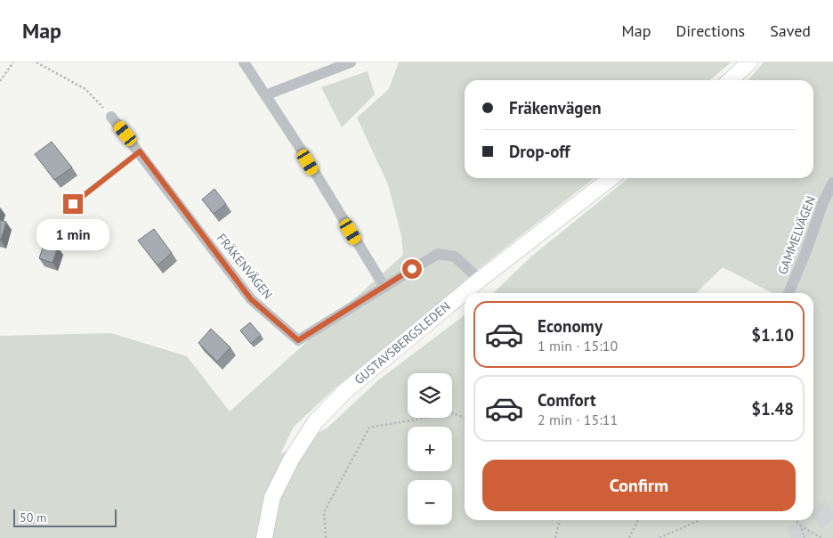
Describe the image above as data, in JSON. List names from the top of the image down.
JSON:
{
  "streets": {
    "street": ["GAMMELVÄGEN", "FRÄKENVÄGEN", "GUSTAVSBERGSLEDEN"]
  },
  "crossings": [
    ["FRÄKENVÄGEN", "GUSTAVSBERGSLEDEN"]
  ],
  "scale_bar": "50 m",
  "page": {
    "header": "Map",
    "nav": ["Map", "Directions", "Saved"],
    "banner": ["Fräkenvägen", "Drop-off"],
    "bubble": "1 min",
    "list": [
      {
        "name": "Economy",
        "note": "1 min · 15:10",
        "value": "$1.10"
      },
      {
        "name": "Comfort",
        "note": "2 min · 15:11",
        "value": "$1.48"
      }
    ],
    "map_buttons": ["+", "−"],
    "buttons": "Confirm",
    "scale": "50 m"
  }
}
